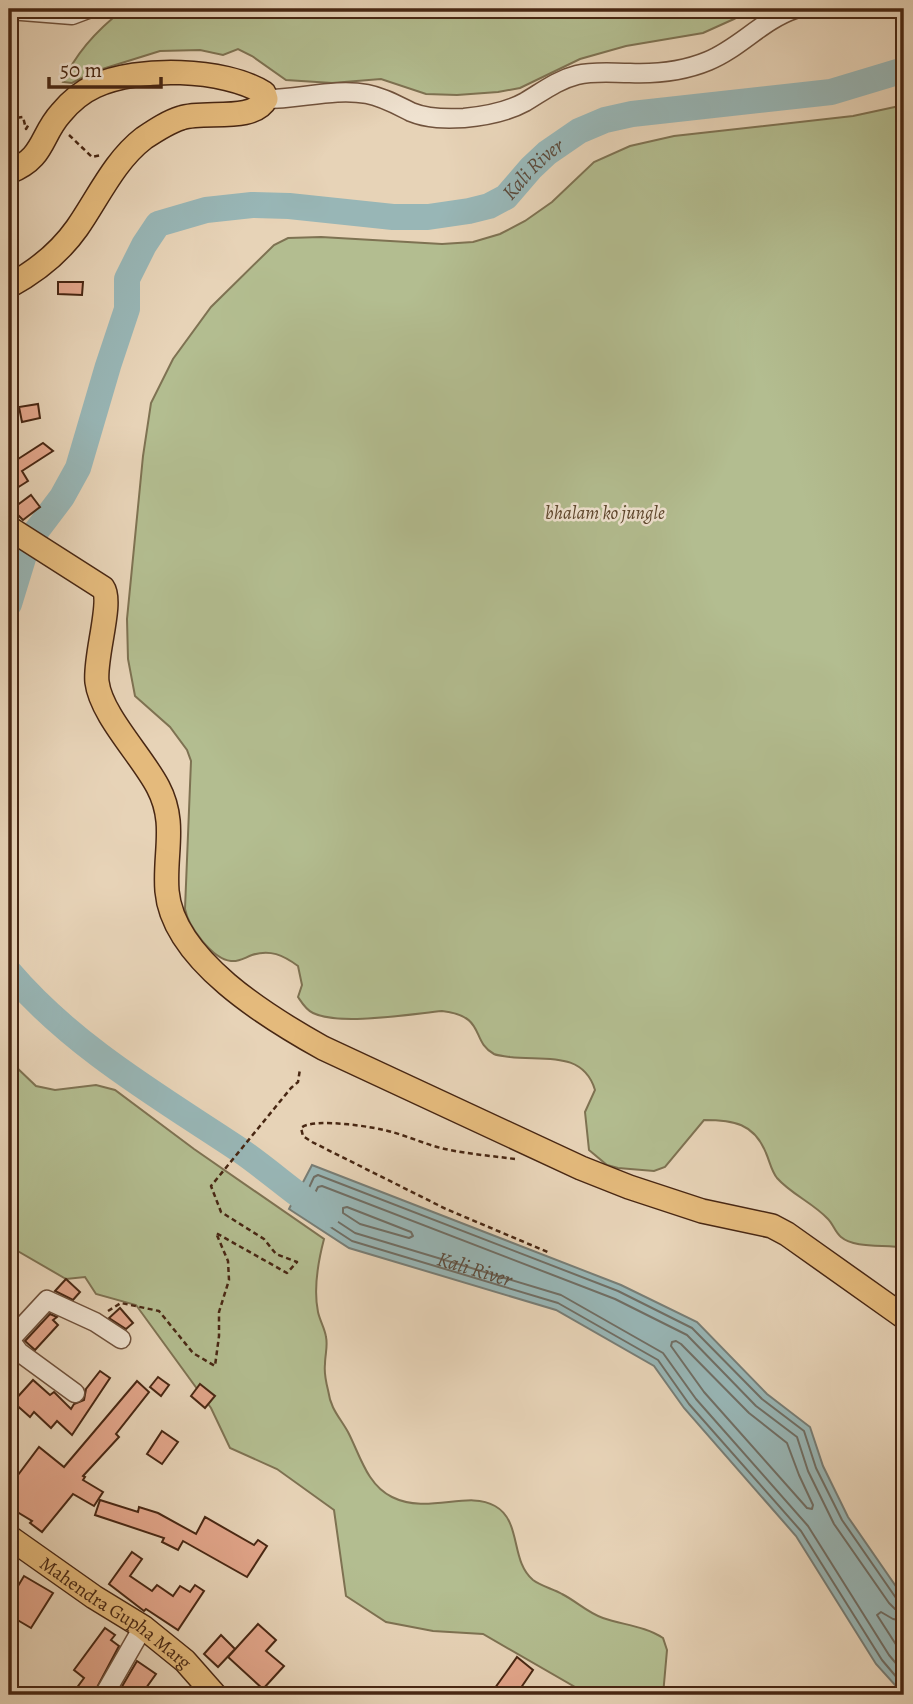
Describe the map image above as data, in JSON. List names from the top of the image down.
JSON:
{
  "streets": {
    "main road": ["Mahendra Gupha Marg"]
  },
  "water": ["Kali River"],
  "parks": ["bhalam ko jungle"],
  "scale_bar": "50 m"
}
